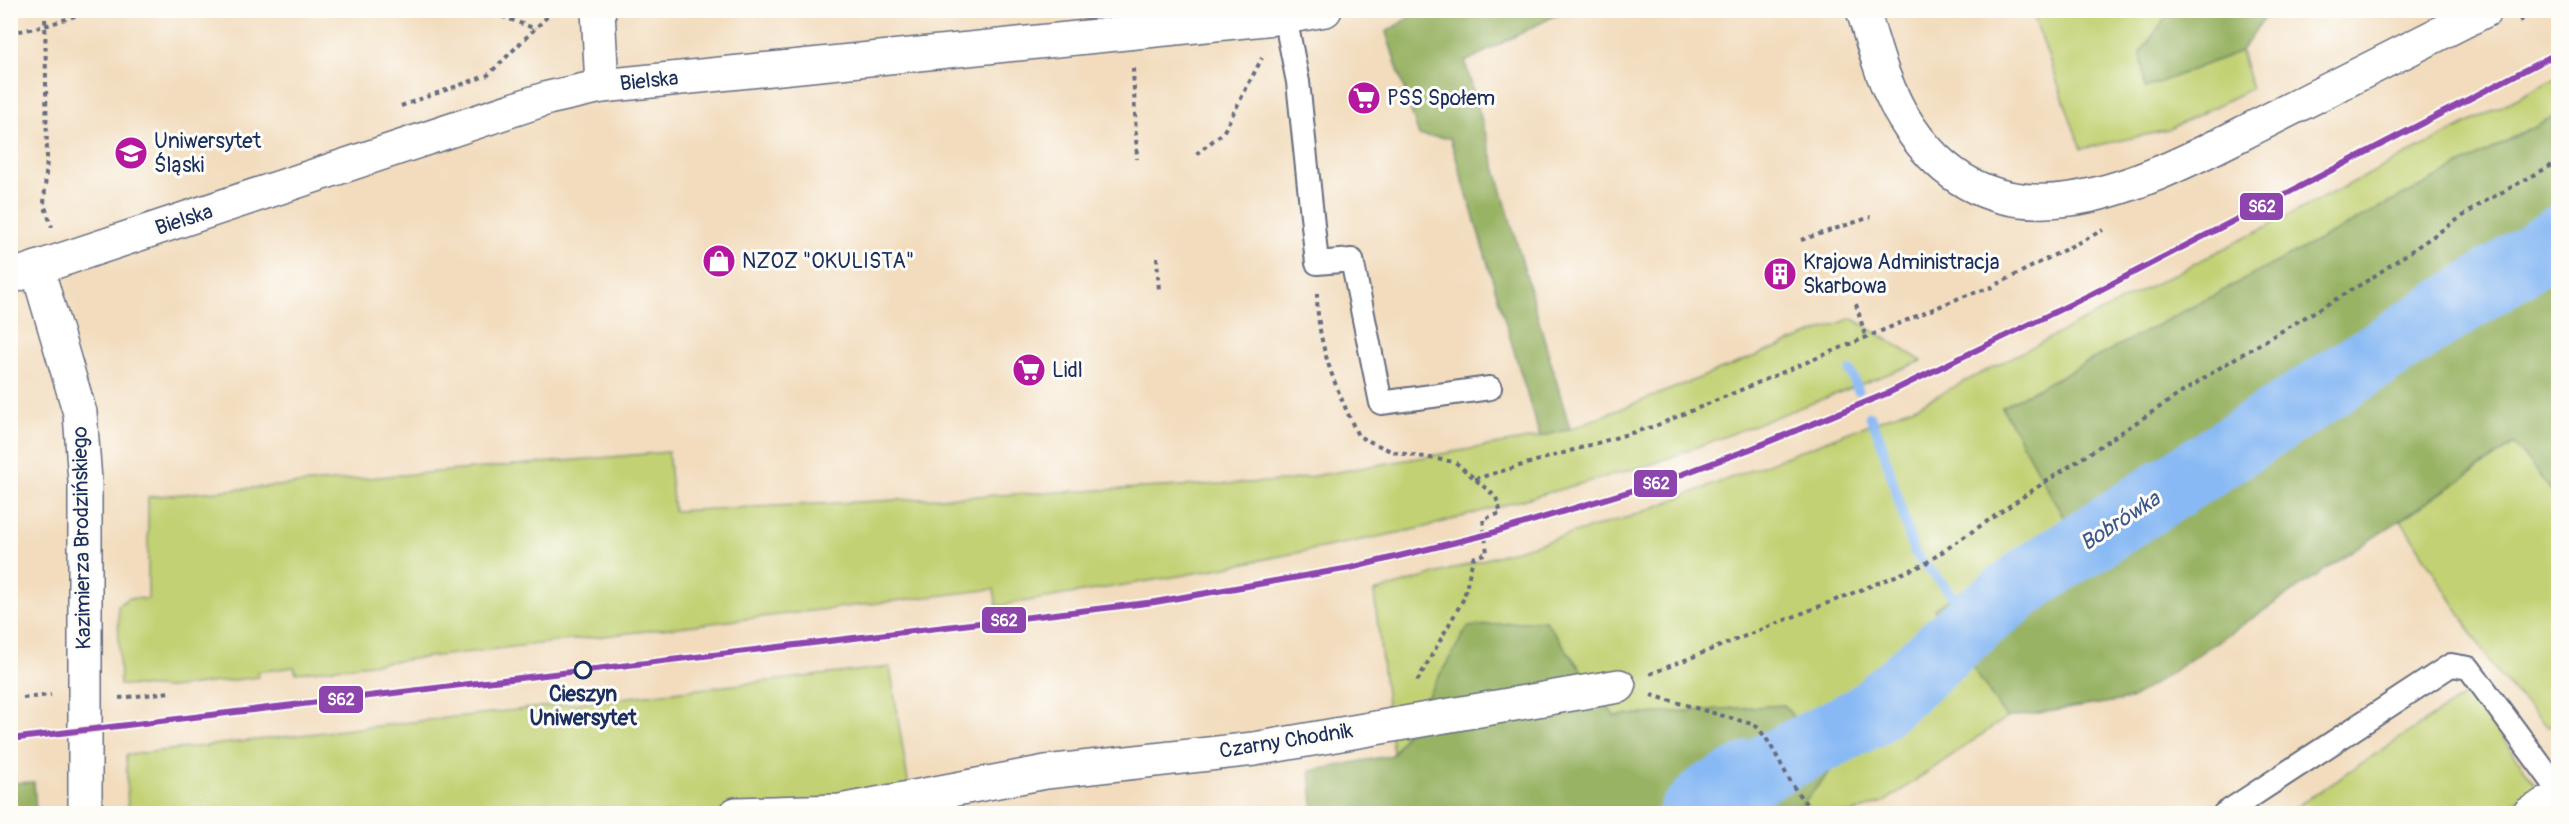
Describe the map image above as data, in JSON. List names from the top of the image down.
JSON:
{
  "streets": {
    "street": ["Bielska", "Kazimierza Brodzińskiego", "Czarny Chodnik"]
  },
  "crossings": [
    ["Bielska", "Kazimierza Brodzińskiego"]
  ],
  "water": ["Bobrówka"],
  "places": {
    "supermarket": ["PSS Społem", "Lidl"],
    "school or university": ["Uniwersytet Śląski"],
    "shop": ["NZOZ \"OKULISTA\""],
    "building": ["Krajowa Administracja Skarbowa"],
    "other": ["Cieszyn Uniwersytet"]
  },
  "lines": ["transit line S62"]
}
